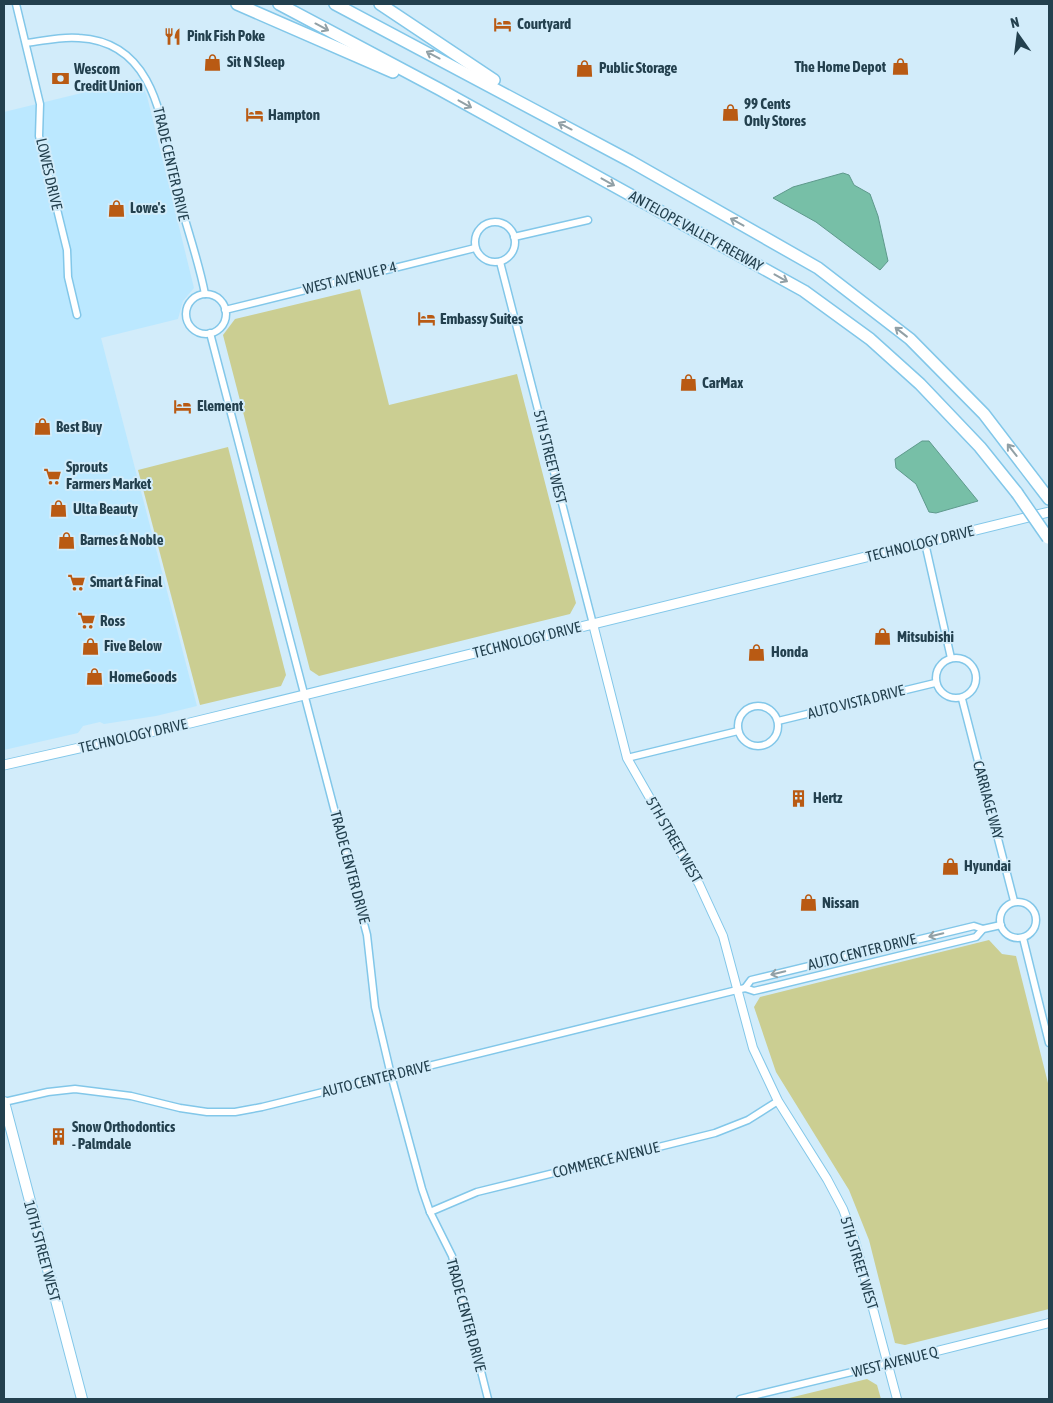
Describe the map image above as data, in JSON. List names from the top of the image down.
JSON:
{
  "streets": {
    "highway": ["ANTELOPE VALLEY FREEWAY"],
    "main road": ["TECHNOLOGY DRIVE", "10TH STREET WEST"],
    "street": [
      "TRADE CENTER DRIVE",
      "LOWES DRIVE",
      "WEST AVENUE P 4",
      "5TH STREET WEST",
      "AUTO VISTA DRIVE",
      "CARRIAGE WAY",
      "AUTO CENTER DRIVE",
      "COMMERCE AVENUE",
      "WEST AVENUE Q"
    ]
  },
  "crossings": [
    ["TRADE CENTER DRIVE", "LOWES DRIVE"],
    ["TRADE CENTER DRIVE", "WEST AVENUE P 4"],
    ["TRADE CENTER DRIVE", "TECHNOLOGY DRIVE"],
    ["TRADE CENTER DRIVE", "AUTO CENTER DRIVE"],
    ["TRADE CENTER DRIVE", "COMMERCE AVENUE"],
    ["WEST AVENUE P 4", "5TH STREET WEST"],
    ["5TH STREET WEST", "TECHNOLOGY DRIVE"],
    ["5TH STREET WEST", "AUTO CENTER DRIVE"],
    ["5TH STREET WEST", "COMMERCE AVENUE"],
    ["5TH STREET WEST", "WEST AVENUE Q"],
    ["AUTO VISTA DRIVE", "CARRIAGE WAY"],
    ["CARRIAGE WAY", "AUTO CENTER DRIVE"],
    ["AUTO CENTER DRIVE", "10TH STREET WEST"]
  ],
  "places": {
    "hotel": [
      "Courtyard",
      "Hampton",
      "Embassy Suites",
      "Element"
    ],
    "restaurant": ["Pink Fish Poke"],
    "shop": [
      "Sit N Sleep",
      "The Home Depot",
      "Public Storage",
      "99 Cents Only Stores",
      "Lowe's",
      "CarMax",
      "Best Buy",
      "Ulta Beauty",
      "Barnes & Noble",
      "Mitsubishi",
      "Five Below",
      "Honda",
      "HomeGoods",
      "Hyundai",
      "Nissan"
    ],
    "bank": ["Wescom Credit Union"],
    "supermarket": ["Sprouts Farmers Market", "Smart & Final", "Ross"],
    "building": ["Hertz", "Snow Orthodontics - Palmdale"]
  },
  "north": "top"
}
